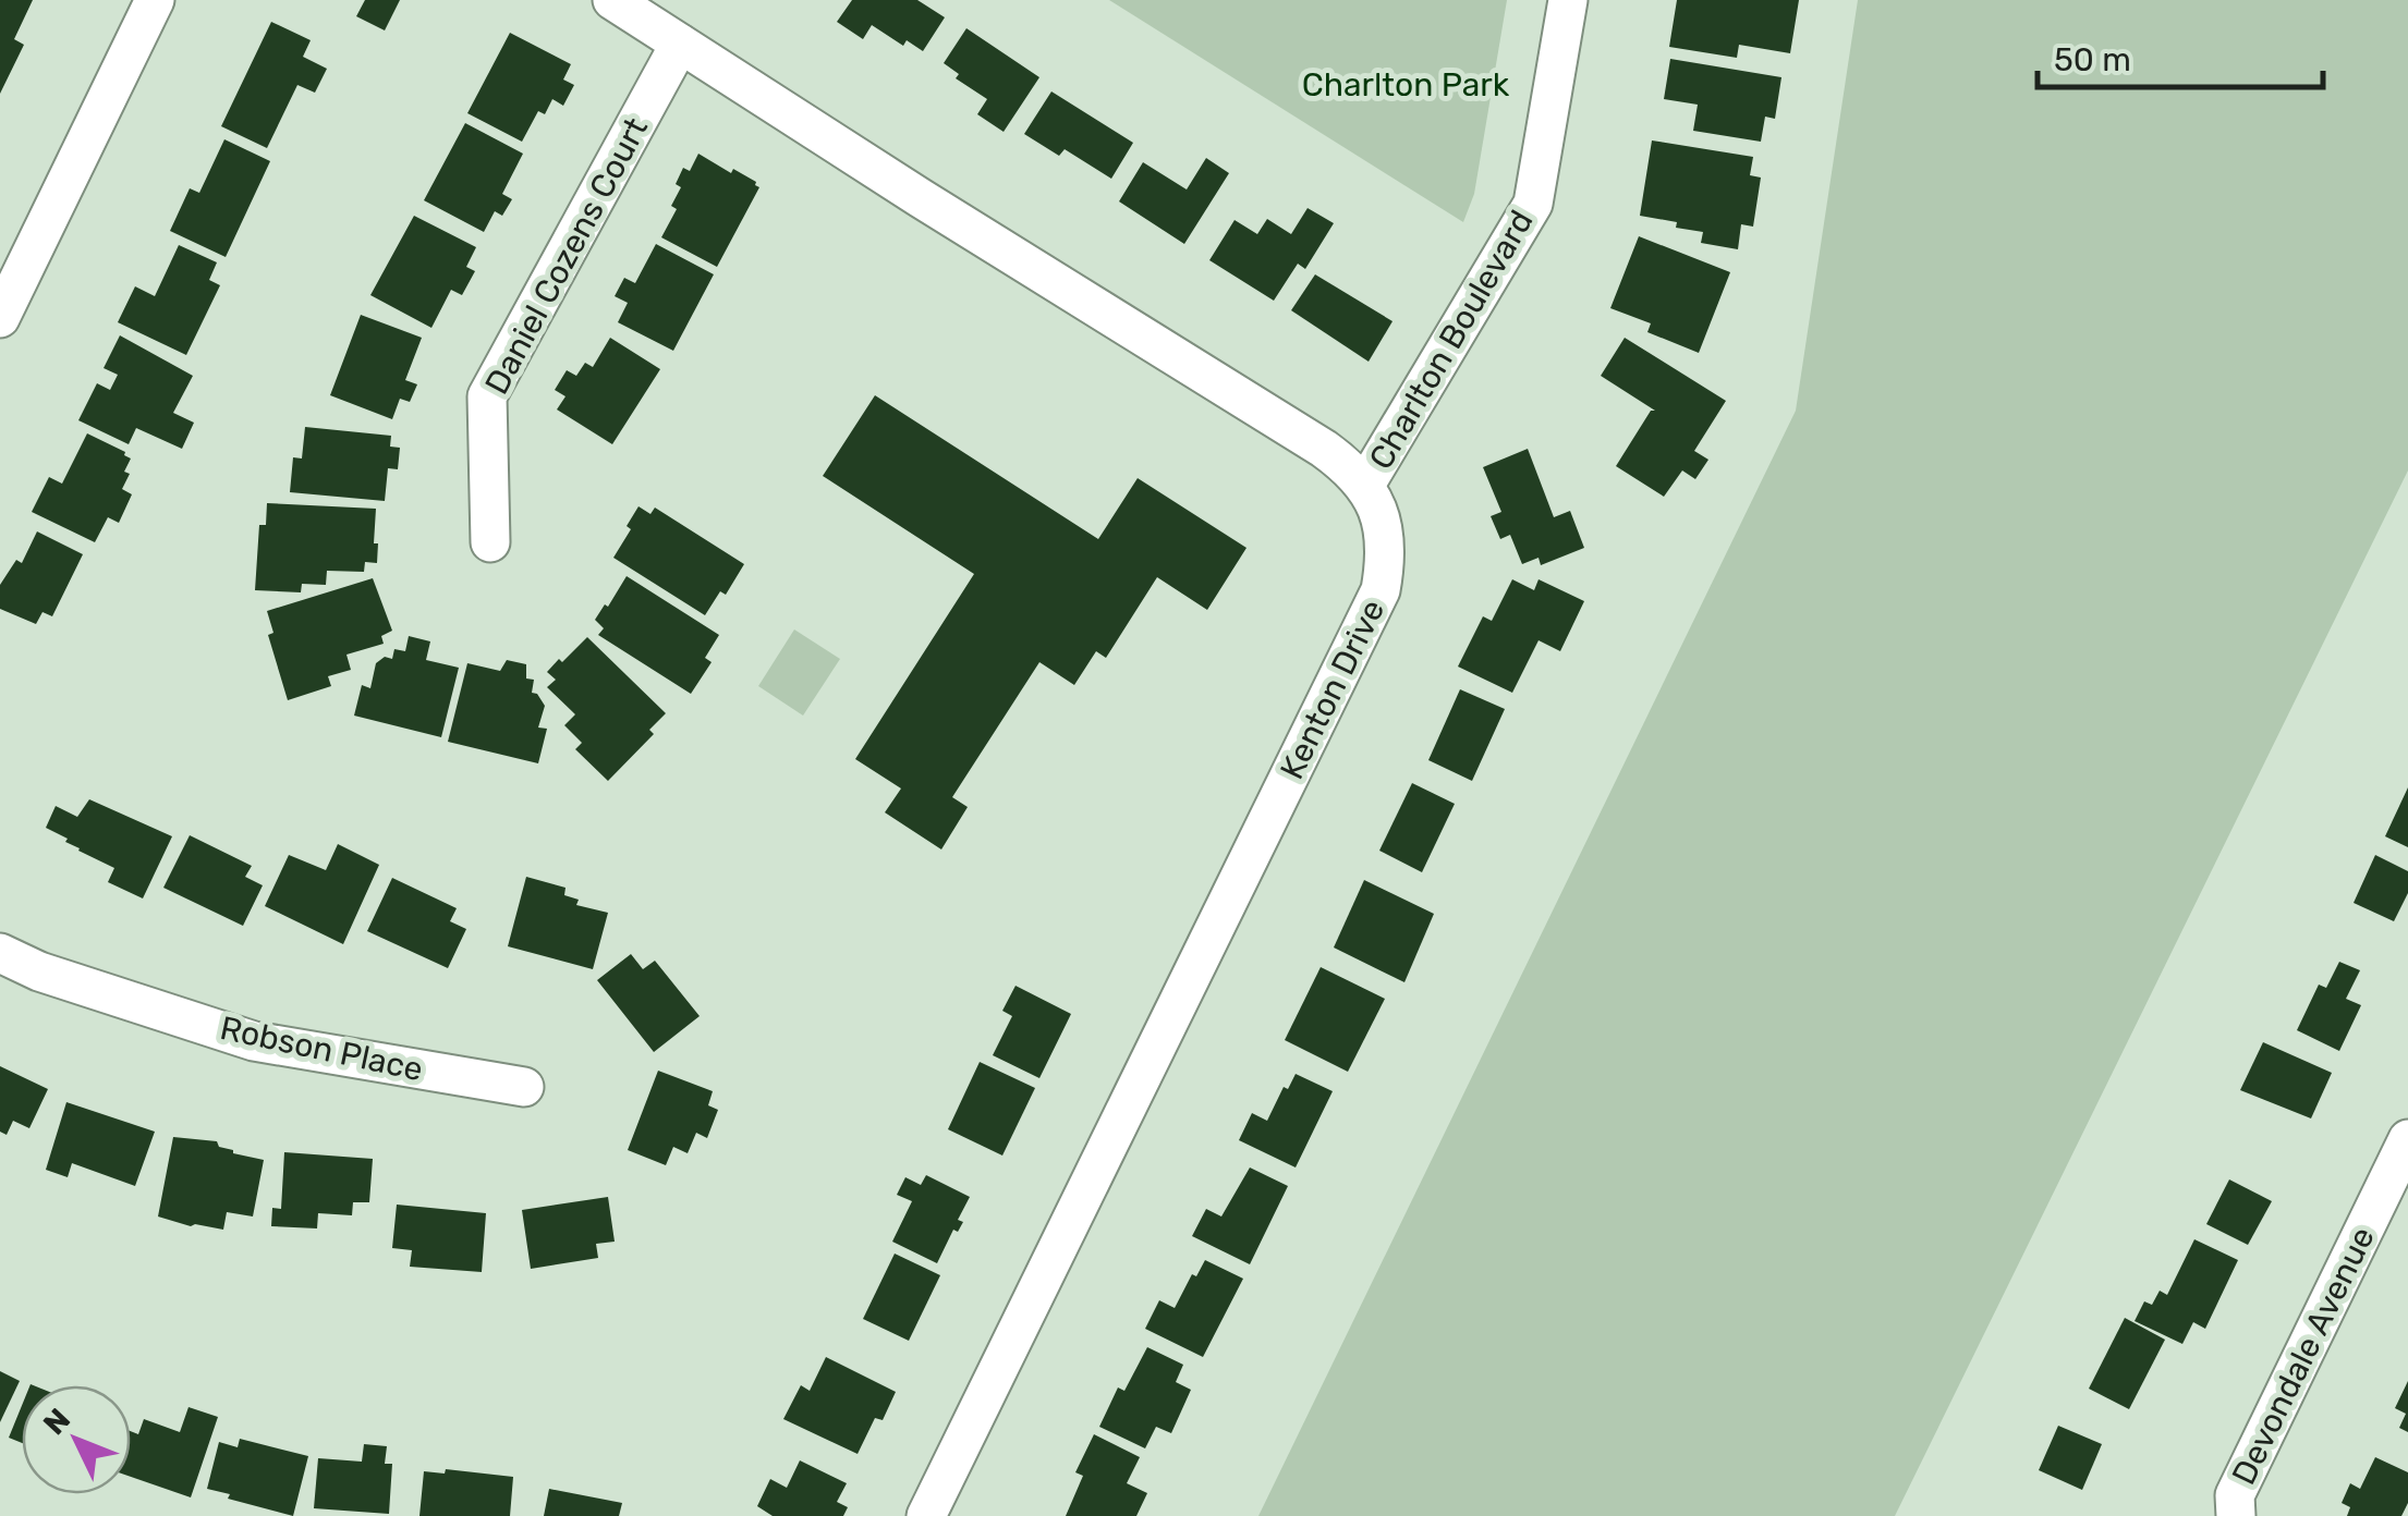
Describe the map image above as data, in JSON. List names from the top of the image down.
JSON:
{
  "streets": {
    "street": [
      "Daniel Cozens Court",
      "Charlton Boulevard",
      "Kenton Drive",
      "Robson Place",
      "Devondale Avenue"
    ]
  },
  "crossings": [
    ["Daniel Cozens Court", "Kenton Drive"],
    ["Charlton Boulevard", "Kenton Drive"]
  ],
  "parks": ["Charlton Park"],
  "scale_bar": "50 m",
  "north": "top left"
}
